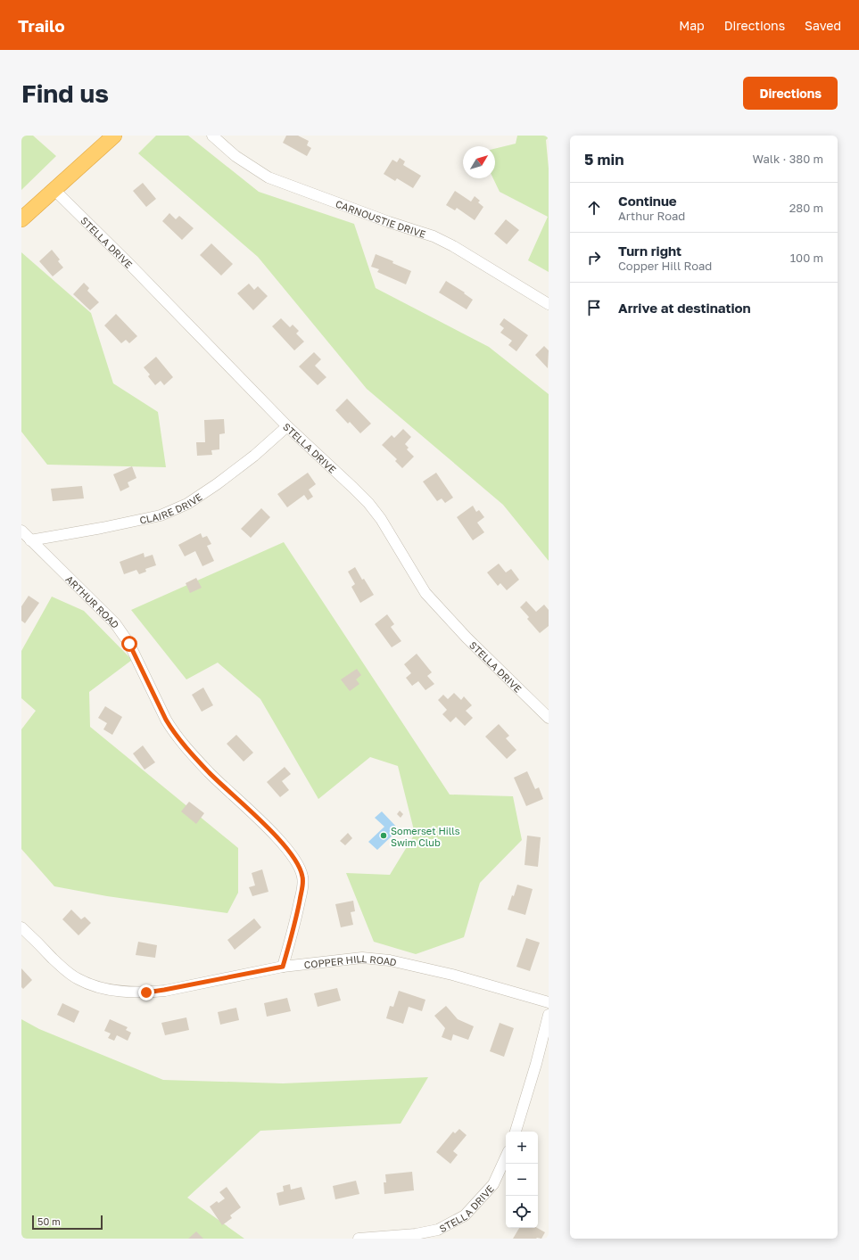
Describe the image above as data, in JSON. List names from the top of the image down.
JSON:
{
  "streets": {
    "street": [
      "CARNOUSTIE DRIVE",
      "STELLA DRIVE",
      "CLAIRE DRIVE",
      "ARTHUR ROAD",
      "COPPER HILL ROAD"
    ]
  },
  "crossings": [
    ["STELLA DRIVE", "CLAIRE DRIVE"],
    ["CLAIRE DRIVE", "ARTHUR ROAD"],
    ["ARTHUR ROAD", "COPPER HILL ROAD"]
  ],
  "places": ["Somerset Hills Swim Club"],
  "scale_bar": "50 m",
  "north": "top right",
  "page": {
    "header": "Trailo",
    "nav": ["Map", "Directions", "Saved"],
    "buttons": "Directions",
    "title": "Find us",
    "heading": ["5 min", "Walk · 380 m"],
    "list": [
      ["Continue", "Arthur Road", "280 m"],
      ["Turn right", "Copper Hill Road", "100 m"],
      "Arrive at destination"
    ],
    "map_buttons": ["+", "−"],
    "scale": "50 m"
  }
}
